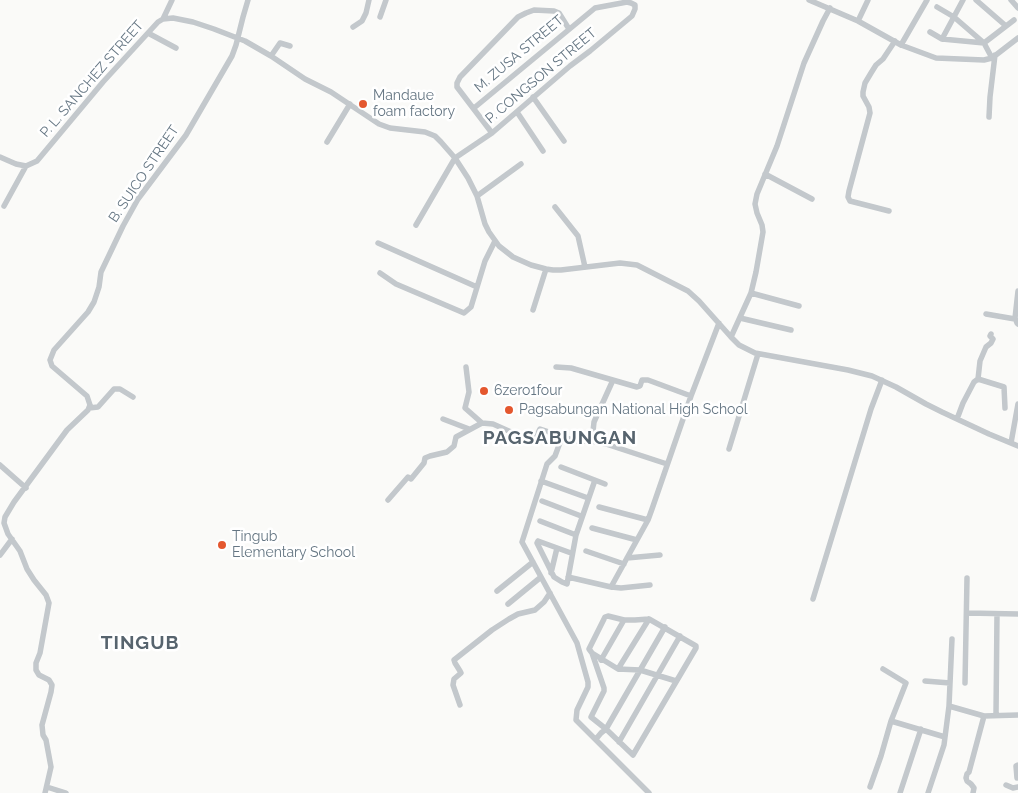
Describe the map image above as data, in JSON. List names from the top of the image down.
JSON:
{
  "streets": {
    "street": [
      "M. ZUSA STREET",
      "P. CONGSON STREET",
      "P. L. SANCHEZ STREET",
      "B. SUICO STREET"
    ]
  },
  "crossings": [
    ["M. ZUSA STREET", "P. CONGSON STREET"],
    ["P. CONGSON STREET", "P. L. SANCHEZ STREET"],
    ["P. L. SANCHEZ STREET", "B. SUICO STREET"]
  ],
  "districts": ["PAGSABUNGAN", "TINGUB"],
  "places": [
    "Mandaue foam factory",
    "6zero1four",
    "Pagsabungan National High School",
    "Tingub Elementary School"
  ]
}
